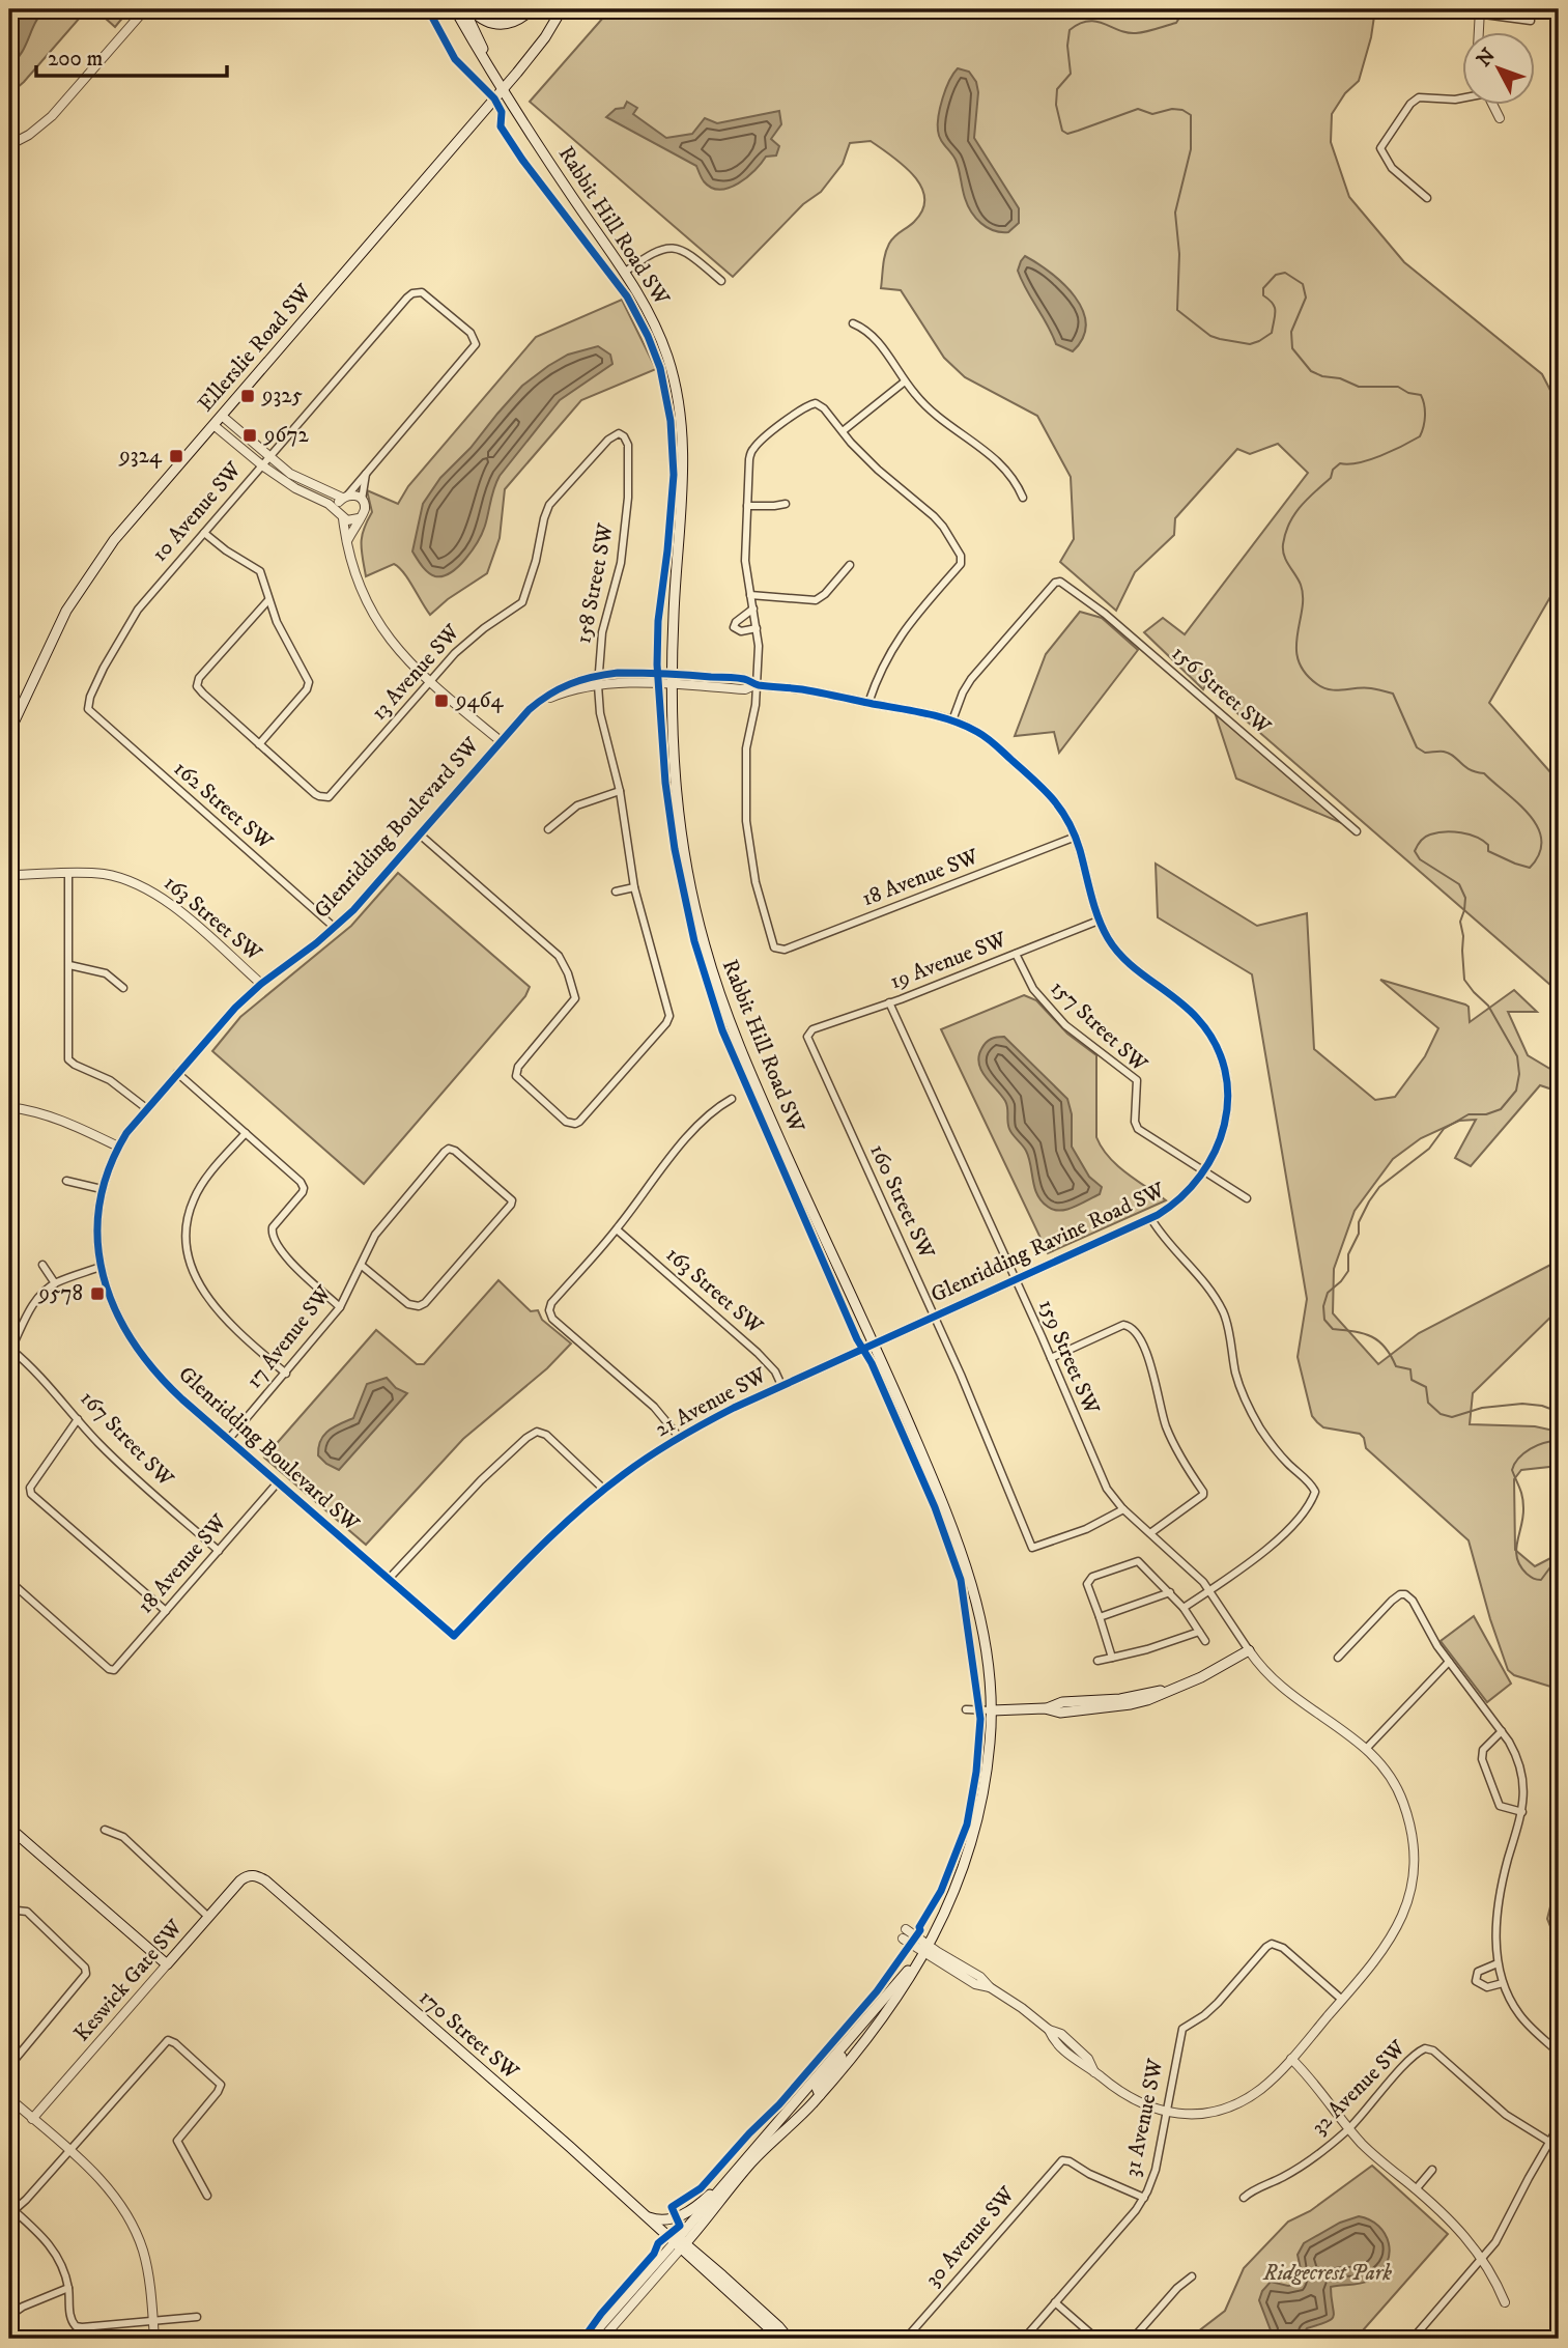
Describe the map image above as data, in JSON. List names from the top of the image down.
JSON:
{
  "streets": {
    "main road": [
      "Rabbit Hill Road SW",
      "Ellerslie Road SW",
      "Keswick Gate SW",
      "170 Street SW"
    ],
    "street": [
      "10 Avenue SW",
      "158 Street SW",
      "13 Avenue SW",
      "156 Street SW",
      "162 Street SW",
      "Glenridding Boulevard SW",
      "18 Avenue SW",
      "163 Street SW",
      "19 Avenue SW",
      "157 Street SW",
      "160 Street SW",
      "Glenridding Ravine Road SW",
      "17 Avenue SW",
      "159 Street SW",
      "21 Avenue SW",
      "167 Street SW",
      "32 Avenue SW",
      "31 Avenue SW",
      "30 Avenue SW"
    ]
  },
  "crossings": [
    ["Rabbit Hill Road SW", "Ellerslie Road SW"],
    ["Rabbit Hill Road SW", "Glenridding Boulevard SW"],
    ["Rabbit Hill Road SW", "Glenridding Ravine Road SW"],
    ["Rabbit Hill Road SW", "21 Avenue SW"],
    ["Rabbit Hill Road SW", "170 Street SW"],
    ["10 Avenue SW", "162 Street SW"],
    ["158 Street SW", "13 Avenue SW"],
    ["158 Street SW", "Glenridding Boulevard SW"],
    ["156 Street SW", "Glenridding Ravine Road SW"],
    ["162 Street SW", "Glenridding Boulevard SW"],
    ["Glenridding Boulevard SW", "18 Avenue SW"],
    ["Glenridding Boulevard SW", "163 Street SW"],
    ["Glenridding Boulevard SW", "Glenridding Ravine Road SW"],
    ["Glenridding Boulevard SW", "17 Avenue SW"],
    ["Glenridding Boulevard SW", "21 Avenue SW"],
    ["18 Avenue SW", "Glenridding Ravine Road SW"],
    ["18 Avenue SW", "167 Street SW"],
    ["163 Street SW", "21 Avenue SW"],
    ["19 Avenue SW", "157 Street SW"],
    ["19 Avenue SW", "160 Street SW"],
    ["19 Avenue SW", "Glenridding Ravine Road SW"],
    ["19 Avenue SW", "159 Street SW"],
    ["157 Street SW", "Glenridding Ravine Road SW"],
    ["160 Street SW", "Glenridding Ravine Road SW"],
    ["160 Street SW", "159 Street SW"],
    ["Glenridding Ravine Road SW", "159 Street SW"],
    ["Glenridding Ravine Road SW", "21 Avenue SW"],
    ["Keswick Gate SW", "170 Street SW"],
    ["31 Avenue SW", "30 Avenue SW"]
  ],
  "parks": ["Ridgecrest Park"],
  "places": {
    "transit": [
      "9325",
      "9672",
      "9324",
      "9464",
      "9578"
    ]
  },
  "scale_bar": "200 m",
  "north": "top left"
}
